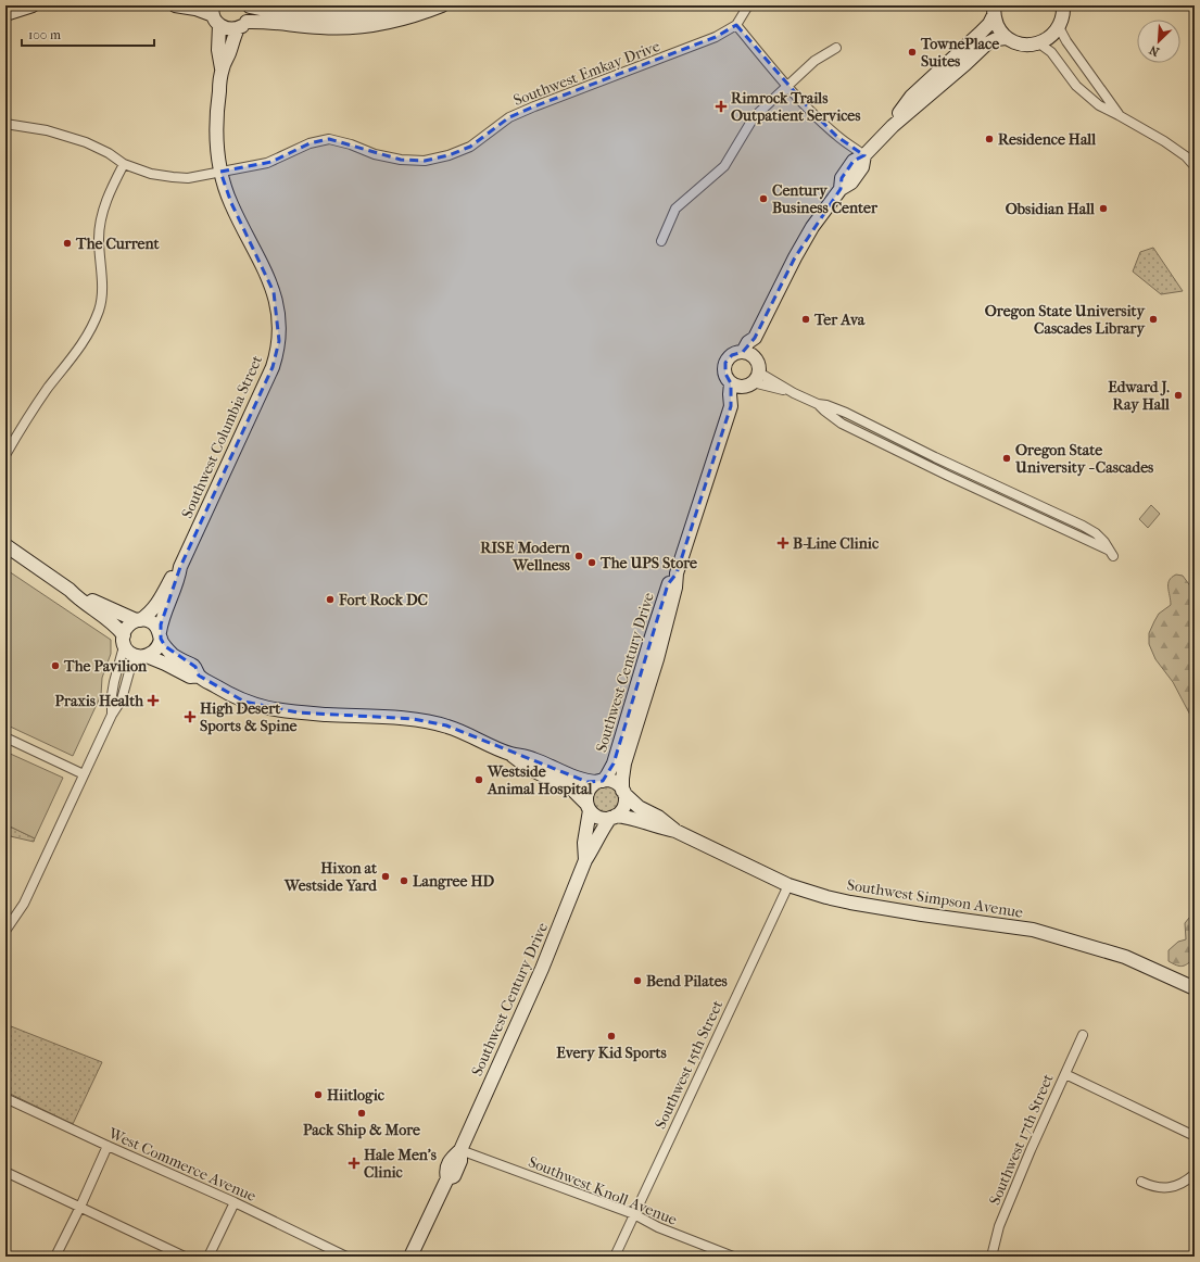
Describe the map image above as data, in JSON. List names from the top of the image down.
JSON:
{
  "streets": {
    "street": [
      "Southwest Emkay Drive",
      "Southwest Columbia Street",
      "Southwest Century Drive",
      "Southwest Simpson Avenue",
      "Southwest 15th Street",
      "Southwest 17th Street",
      "West Commerce Avenue",
      "Southwest Knoll Avenue"
    ]
  },
  "crossings": [
    ["Southwest Emkay Drive", "Southwest Columbia Street"],
    ["Southwest Century Drive", "Southwest Simpson Avenue"],
    ["Southwest Century Drive", "Southwest Knoll Avenue"],
    ["Southwest Simpson Avenue", "Southwest 15th Street"],
    ["Southwest 15th Street", "Southwest Knoll Avenue"]
  ],
  "places": {
    "other": [
      "TownePlace Suites",
      "Residence Hall",
      "Century Business Center",
      "Obsidian Hall",
      "The Current",
      "Ter Ava",
      "Oregon State University Cascades Library",
      "Edward J. Ray Hall",
      "Oregon State University - Cascades",
      "RISE Modern Wellness",
      "The UPS Store",
      "Fort Rock DC",
      "The Pavilion",
      "Westside Animal Hospital",
      "Hixon at Westside Yard",
      "Langree HD",
      "Bend Pilates",
      "Every Kid Sports",
      "Hiitlogic",
      "Pack Ship & More"
    ],
    "health": [
      "Rimrock Trails Outpatient Services",
      "B-Line Clinic",
      "Praxis Health",
      "High Desert Sports & Spine",
      "Hale Men’s Clinic"
    ]
  },
  "scale_bar": "100 m",
  "north": "bottom left"
}
